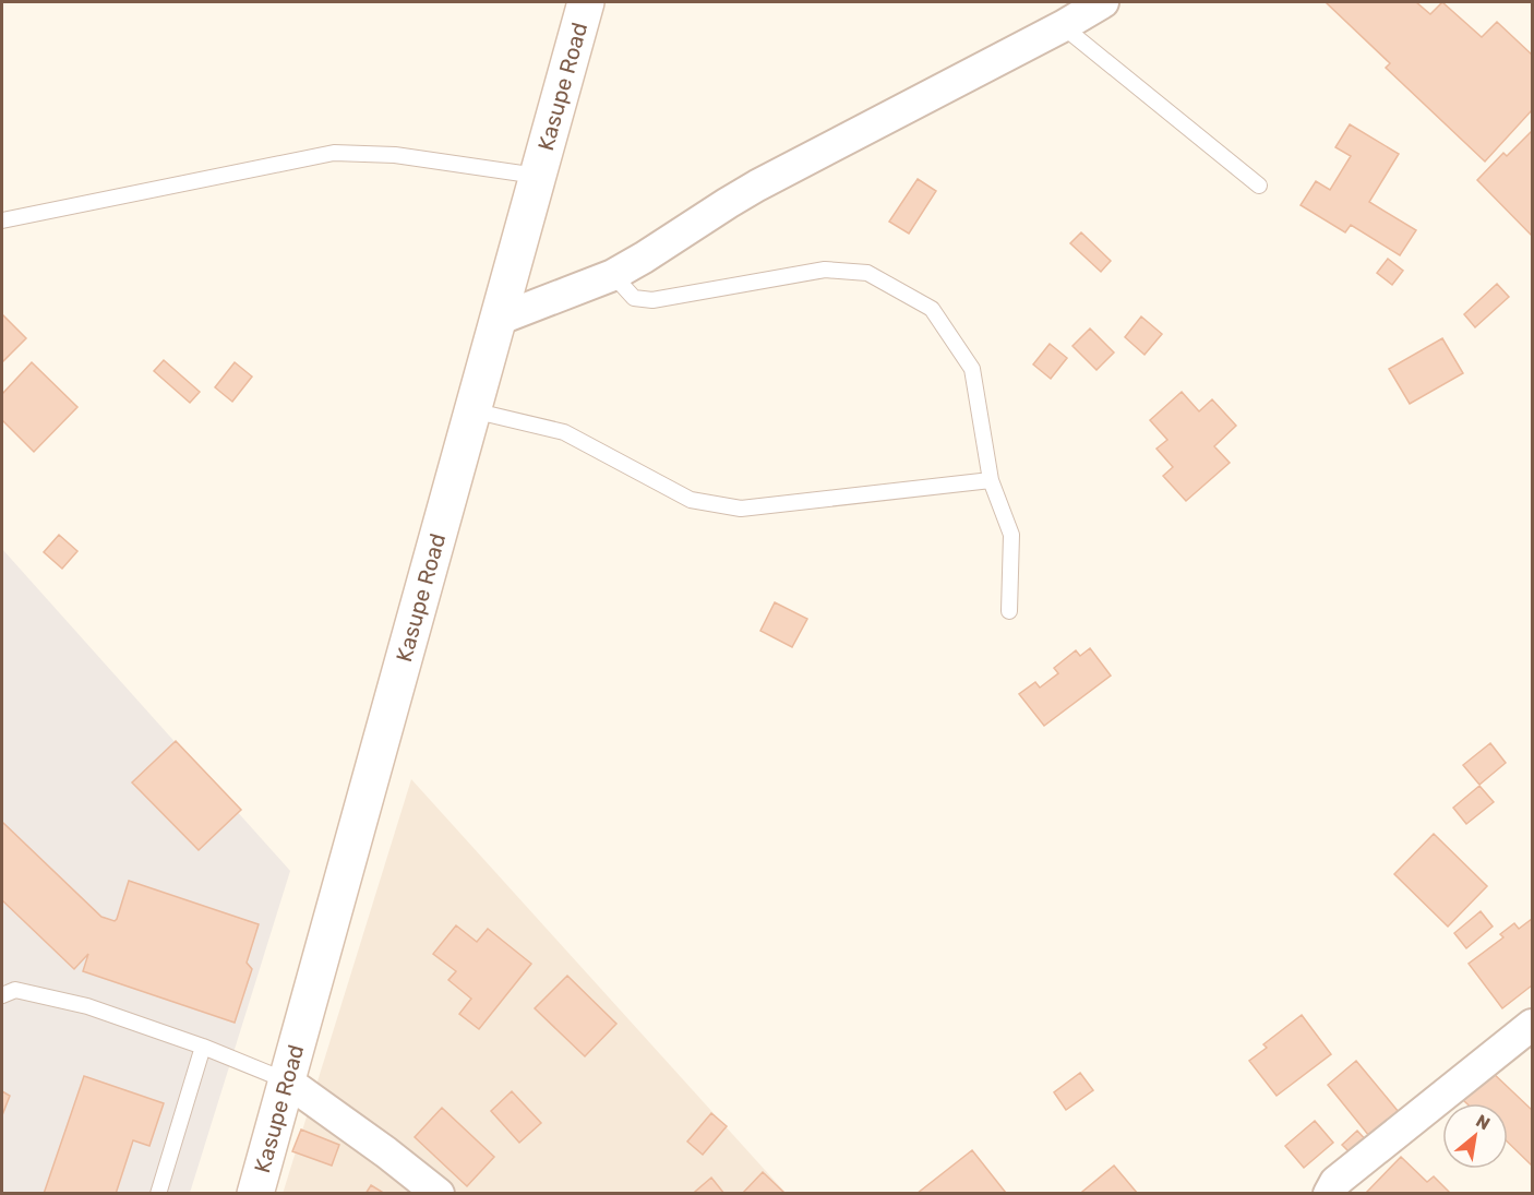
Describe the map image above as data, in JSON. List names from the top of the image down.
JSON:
{
  "streets": {
    "street": ["Kasupe Road"]
  },
  "north": "top right"
}
